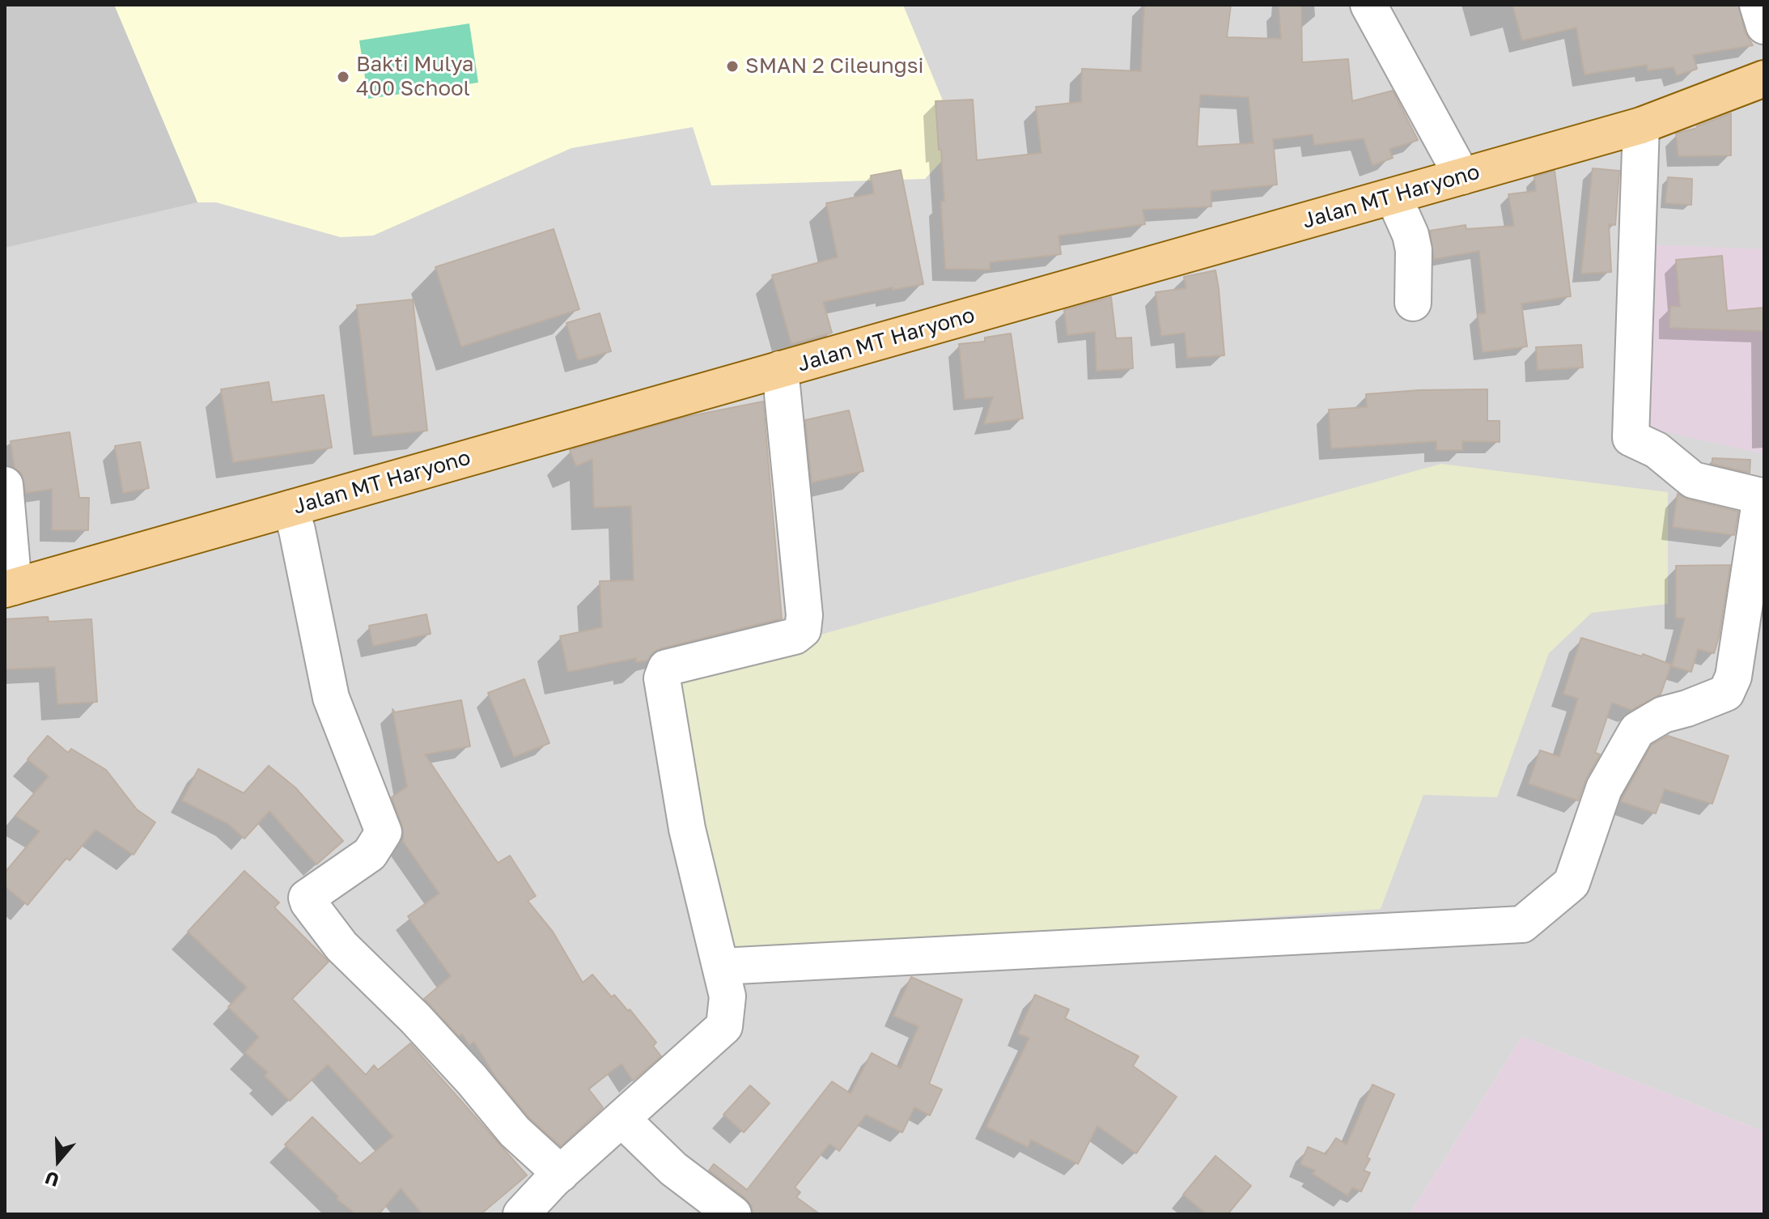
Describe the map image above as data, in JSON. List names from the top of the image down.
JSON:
{
  "streets": {
    "main road": ["Jalan MT Haryono"]
  },
  "places": ["SMAN 2 Cileungsi", "Bakti Mulya 400 School"],
  "north": "bottom"
}
